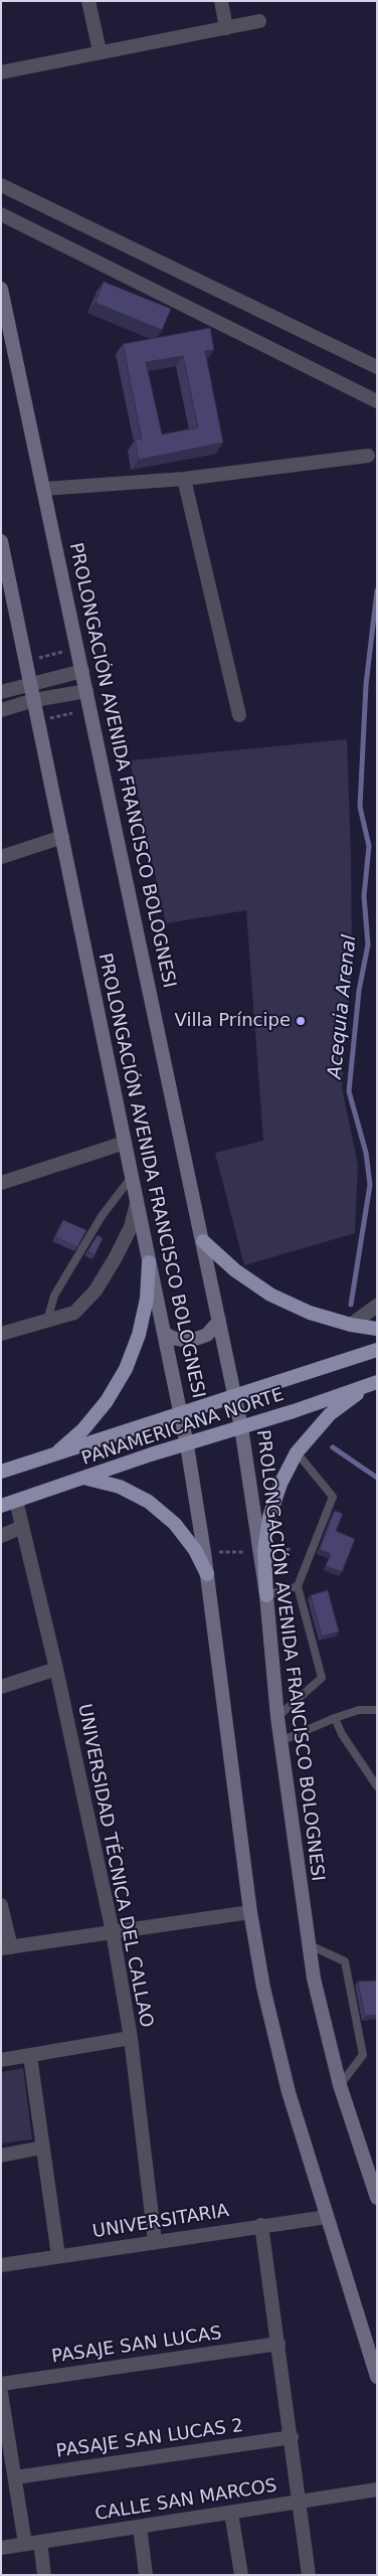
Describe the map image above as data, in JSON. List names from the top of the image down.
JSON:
{
  "streets": {
    "highway": ["PANAMERICANA NORTE"],
    "main road": ["PROLONGACIÓN AVENIDA FRANCISCO BOLOGNESI"],
    "street": [
      "UNIVERSIDAD TÉCNICA DEL CALLAO",
      "UNIVERSITARIA",
      "PASAJE SAN LUCAS",
      "PASAJE SAN LUCAS 2",
      "CALLE SAN MARCOS"
    ]
  },
  "crossings": [
    ["PROLONGACIÓN AVENIDA FRANCISCO BOLOGNESI", "PANAMERICANA NORTE"],
    ["PROLONGACIÓN AVENIDA FRANCISCO BOLOGNESI", "UNIVERSITARIA"],
    ["PANAMERICANA NORTE", "UNIVERSIDAD TÉCNICA DEL CALLAO"],
    ["UNIVERSIDAD TÉCNICA DEL CALLAO", "UNIVERSITARIA"]
  ],
  "water": ["Acequia Arenal"],
  "places": ["Villa Príncipe"]
}
